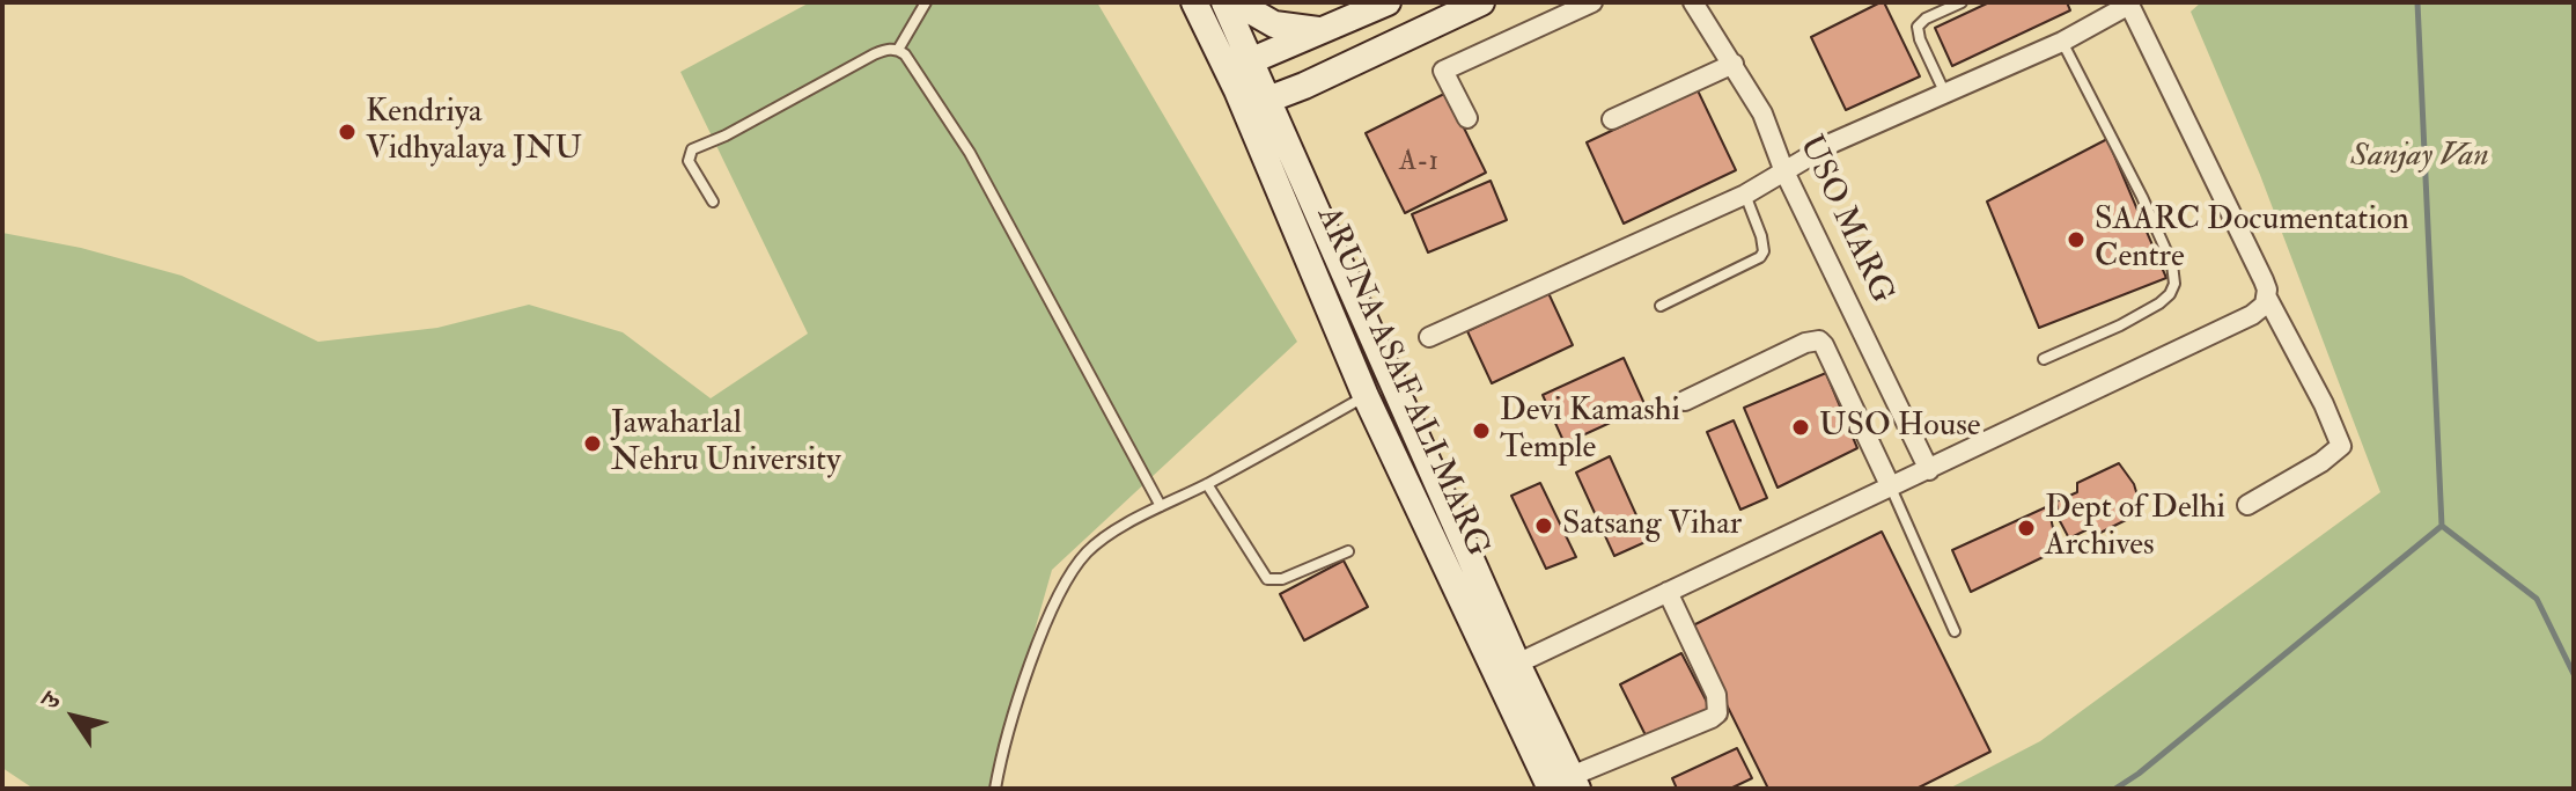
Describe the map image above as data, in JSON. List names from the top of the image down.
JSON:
{
  "streets": {
    "main road": ["ARUNA ASAF ALI MARG"],
    "street": ["USO MARG"]
  },
  "parks": ["Sanjay Van"],
  "places": [
    "Kendriya Vidhyalaya JNU",
    "SAARC Documentation Centre",
    "USO House",
    "Devi Kamashi Temple",
    "Jawaharlal Nehru University",
    "Satsang Vihar",
    "Dept of Delhi Archives"
  ],
  "house_numbers": ["A-1"],
  "north": "top left"
}
